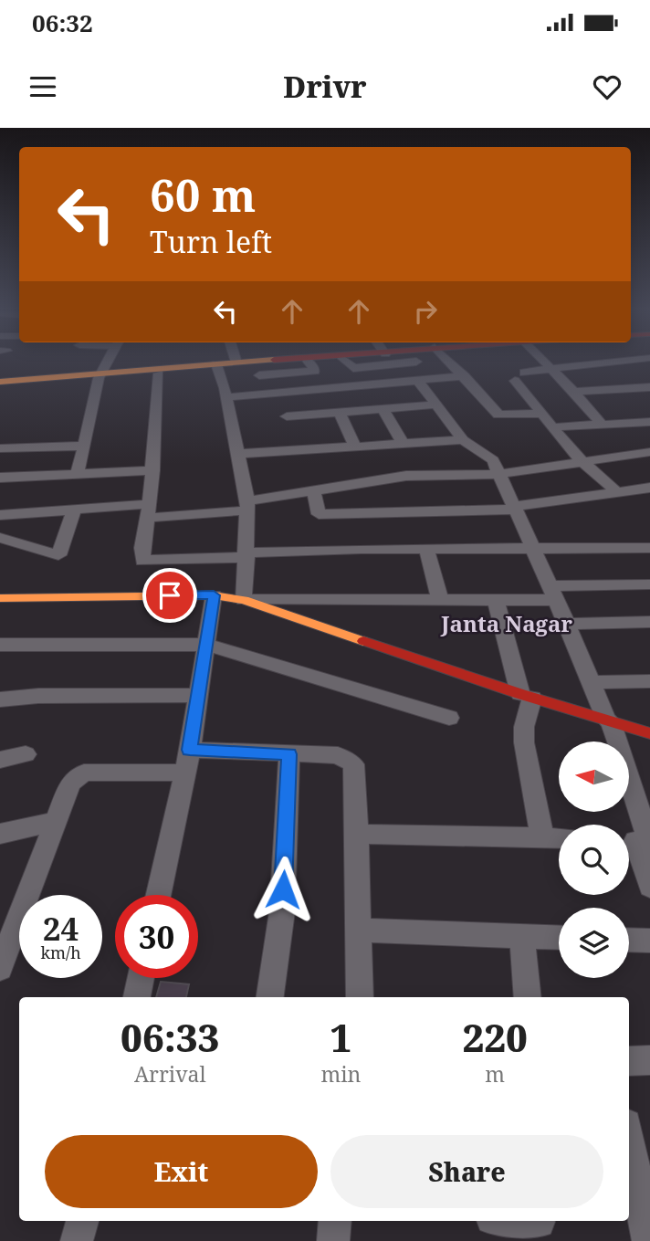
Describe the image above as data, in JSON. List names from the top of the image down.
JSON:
{
  "districts": ["Janta Nagar"],
  "north": "left",
  "page": {
    "status": "06:32",
    "header": "Drivr",
    "turn": ["60 m", "Turn left"],
    "speed": "24 km/h",
    "limit": "30",
    "eta": [
      "06:33",
      "Arrival",
      "1",
      "min",
      "220",
      "m"
    ],
    "buttons": ["Exit", "Share"]
  }
}
